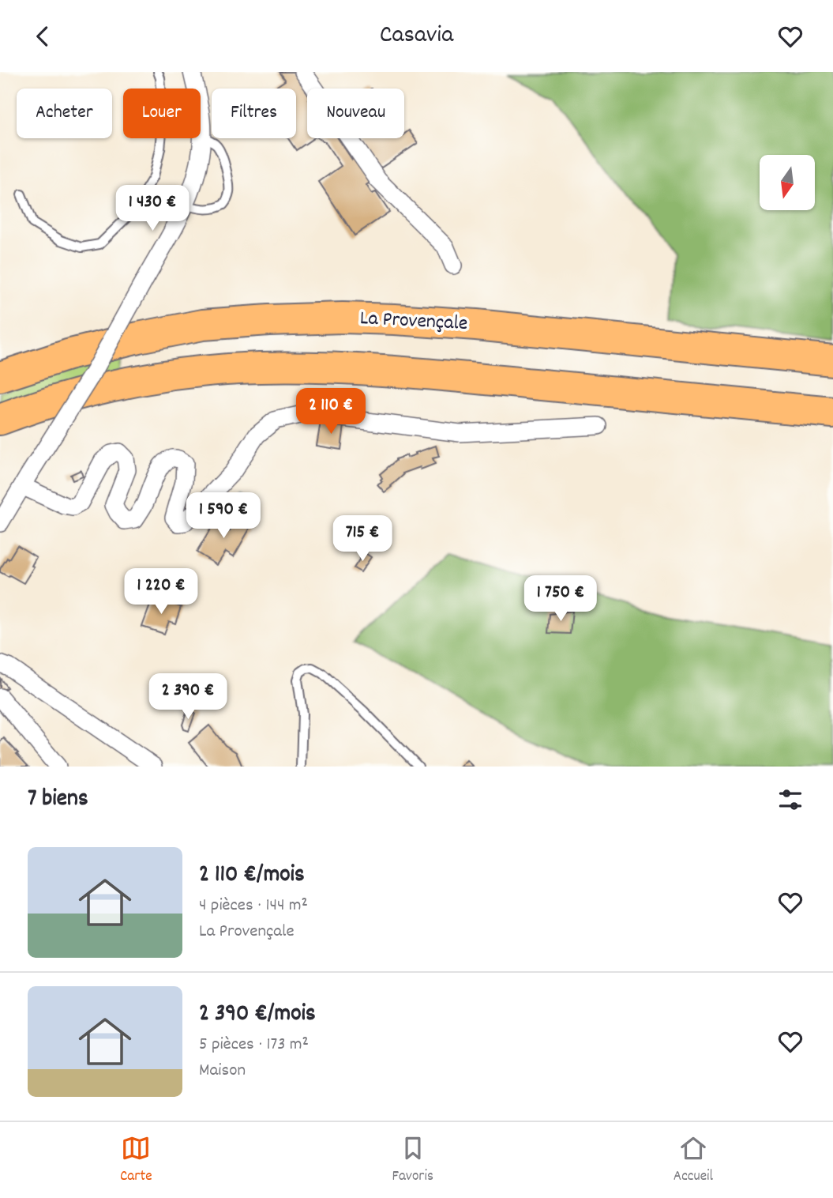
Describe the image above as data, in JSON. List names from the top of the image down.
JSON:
{
  "streets": {
    "highway": ["La Provençale"]
  },
  "north": "bottom",
  "page": {
    "header": "Casavia",
    "chip": [
      "Acheter",
      "Louer",
      "Filtres",
      "Nouveau"
    ],
    "price": [
      "1 430 €",
      "2 110 €",
      "1 590 €",
      "715 €",
      "1 220 €",
      "1 750 €",
      "2 390 €"
    ],
    "heading": "7 biens",
    "list": [
      {
        "name": "2 110 €/mois",
        "note": "4 pièces · 144 m² · La Provençale"
      },
      {
        "name": "2 390 €/mois",
        "note": "5 pièces · 173 m² · Maison"
      }
    ],
    "tabs": ["Carte", "Favoris", "Accueil"]
  }
}
